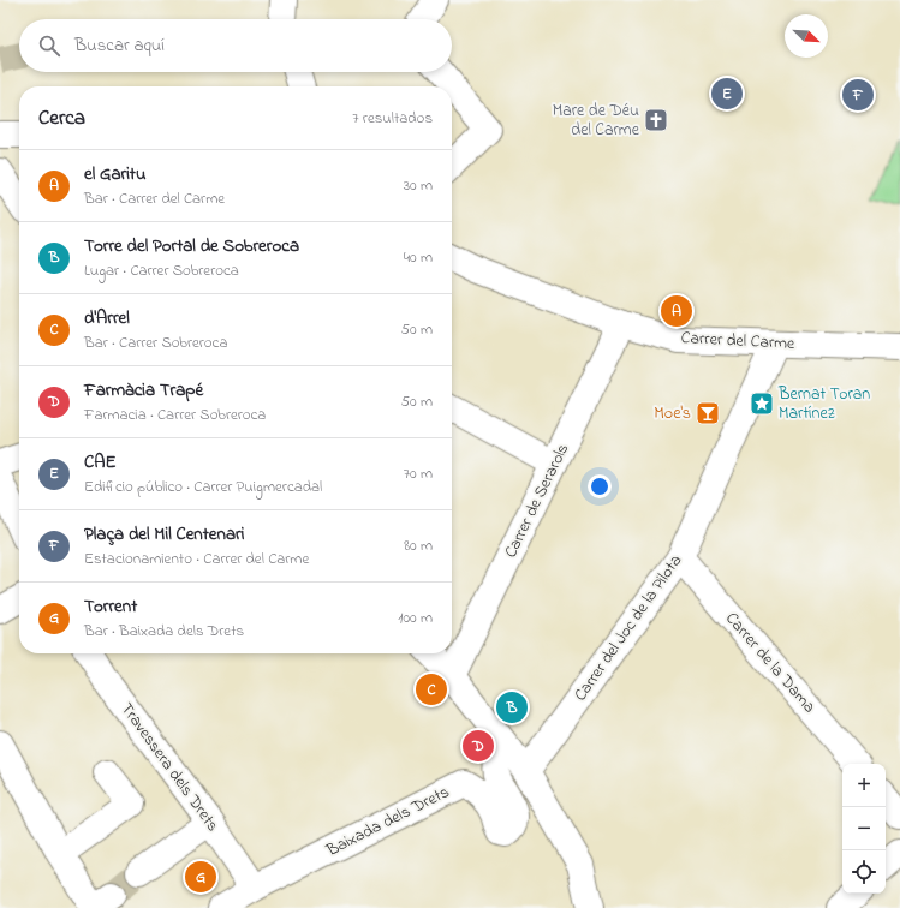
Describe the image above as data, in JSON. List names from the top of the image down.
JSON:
{
  "streets": {
    "street": [
      "Carrer del Carme",
      "Carrer de Serarols",
      "Carrer del Joc de la Pilota",
      "Carrer de la Dama",
      "Travessera dels Drets",
      "Baixada dels Drets"
    ]
  },
  "crossings": [
    ["Carrer del Carme", "Carrer de Serarols"],
    ["Carrer del Carme", "Carrer del Joc de la Pilota"],
    ["Carrer del Joc de la Pilota", "Carrer de la Dama"],
    ["Travessera dels Drets", "Baixada dels Drets"]
  ],
  "places": {
    "church": ["Mare de Déu del Carme"],
    "place": ["Bernat Toran Martínez"],
    "bar": ["Moe's"]
  },
  "north": "bottom right",
  "page": {
    "search": "Buscar aquí",
    "pins": [
      "E",
      "F",
      "A",
      "C",
      "B",
      "D",
      "G"
    ],
    "heading": ["Cerca", "7 resultados"],
    "list": [
      {
        "mark": "A",
        "name": "el Garitu",
        "note": "Bar · Carrer del Carme",
        "value": "30 m"
      },
      {
        "mark": "B",
        "name": "Torre del Portal de Sobreroca",
        "note": "Lugar · Carrer Sobreroca",
        "value": "40 m"
      },
      {
        "mark": "C",
        "name": "d'Arrel",
        "note": "Bar · Carrer Sobreroca",
        "value": "50 m"
      },
      {
        "mark": "D",
        "name": "Farmàcia Trapé",
        "note": "Farmacia · Carrer Sobreroca",
        "value": "50 m"
      },
      {
        "mark": "E",
        "name": "CAE",
        "note": "Edificio público · Carrer Puigmercadal",
        "value": "70 m"
      },
      {
        "mark": "F",
        "name": "Plaça del Mil Centenari",
        "note": "Estacionamiento · Carrer del Carme",
        "value": "80 m"
      },
      {
        "mark": "G",
        "name": "Torrent",
        "note": "Bar · Baixada dels Drets",
        "value": "100 m"
      }
    ],
    "map_buttons": ["+", "−"]
  }
}
